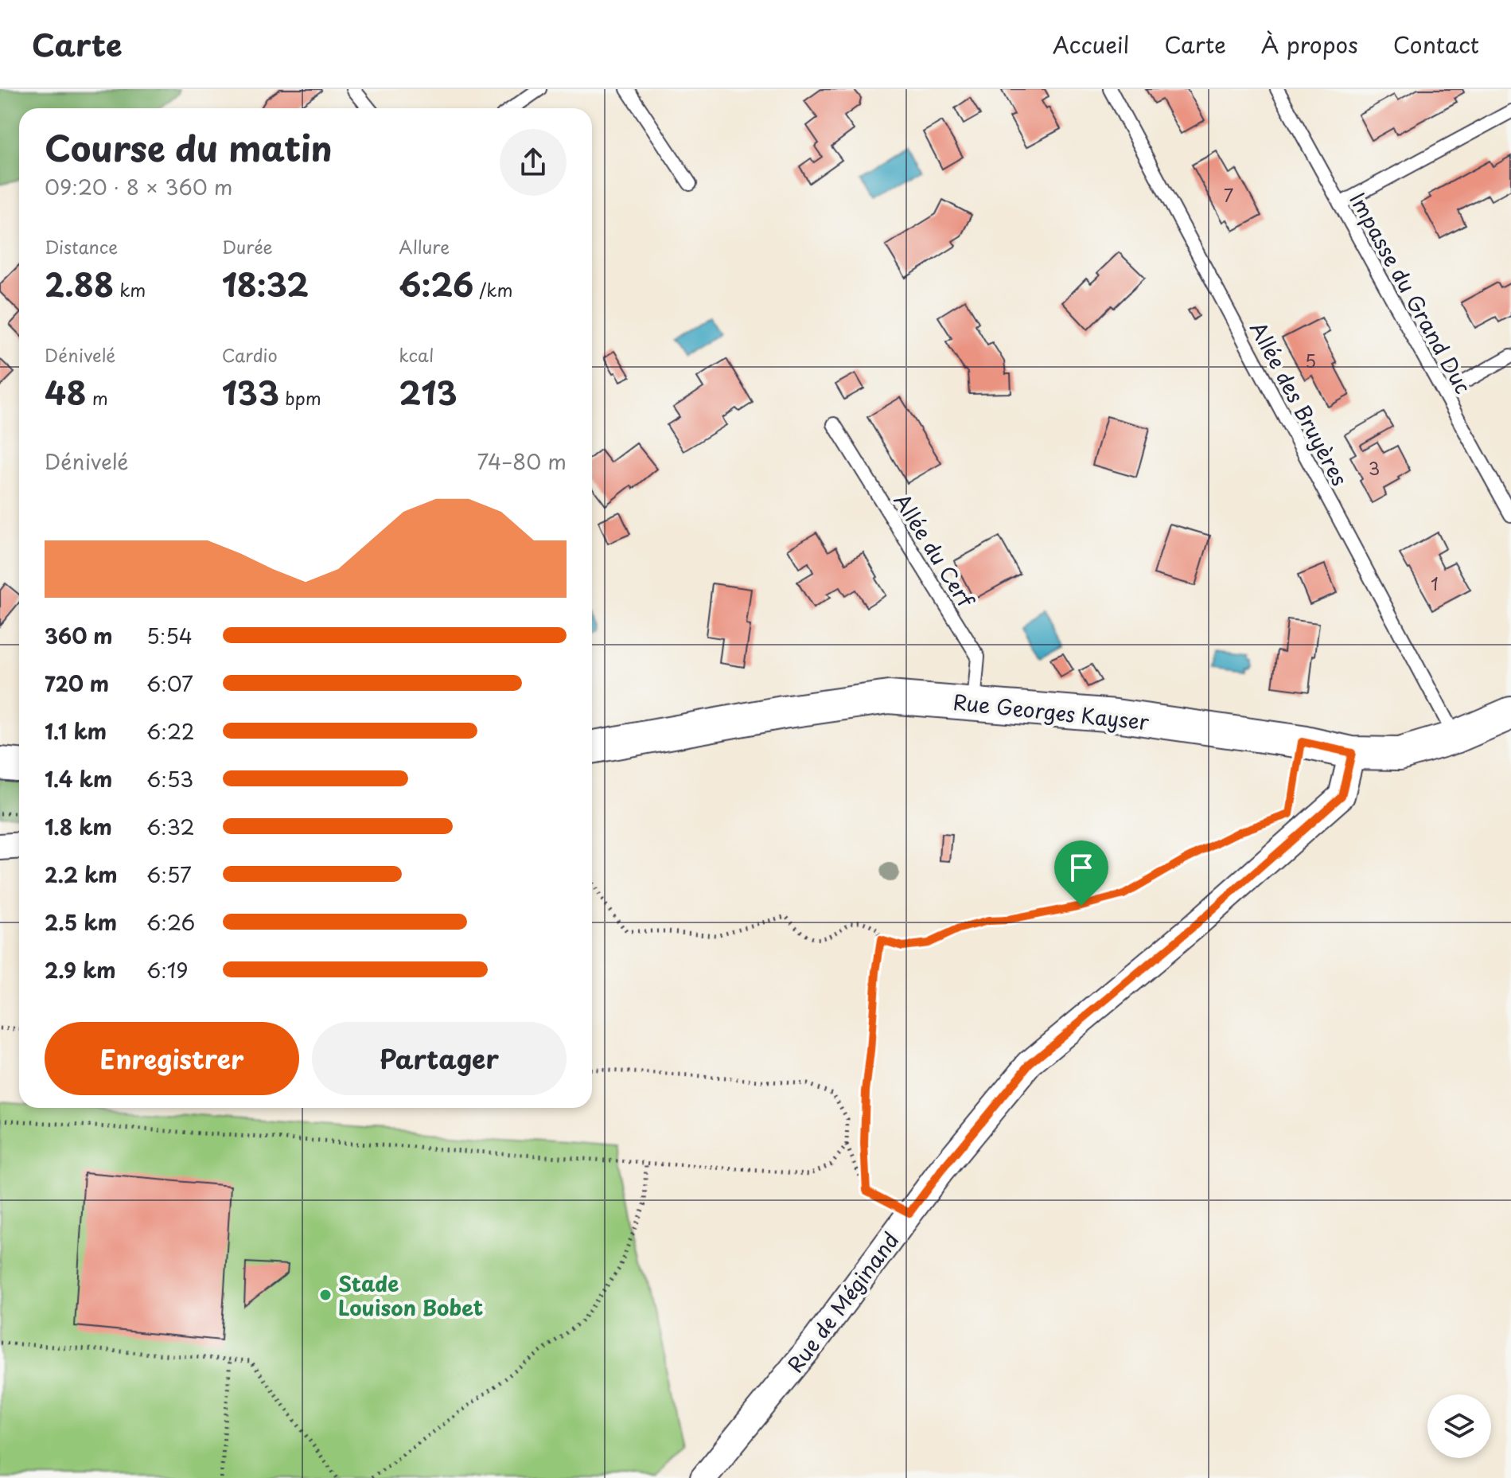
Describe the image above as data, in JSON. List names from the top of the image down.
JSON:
{
  "streets": {
    "street": ["Rue Georges Kayser", "Rue de Méginand"],
    "lane": ["Impasse du Grand Duc", "Allée des Bruyères", "Allée du Cerf"]
  },
  "crossings": [
    ["Allée des Bruyères", "Rue Georges Kayser"],
    ["Allée du Cerf", "Rue Georges Kayser"],
    ["Rue Georges Kayser", "Rue de Méginand"]
  ],
  "places": ["Stade Louison Bobet"],
  "house_numbers": [
    "7",
    "5",
    "3",
    "1"
  ],
  "page": {
    "header": "Carte",
    "nav": [
      "Accueil",
      "Carte",
      "À propos",
      "Contact"
    ],
    "heading": ["Course du matin", "09:20 · 8 × 360 m"],
    "stats": [
      ["Distance", "2.88 km"],
      ["Durée", "18:32"],
      ["Allure", "6:26 /km"],
      ["Dénivelé", "48 m"],
      ["Cardio", "133 bpm"],
      ["kcal", "213"]
    ],
    "chart": ["Dénivelé", "74–80 m"],
    "list": [
      {
        "name": "360 m",
        "note": "5:54"
      },
      {
        "name": "720 m",
        "note": "6:07"
      },
      {
        "name": "1.1 km",
        "note": "6:22"
      },
      {
        "name": "1.4 km",
        "note": "6:53"
      },
      {
        "name": "1.8 km",
        "note": "6:32"
      },
      {
        "name": "2.2 km",
        "note": "6:57"
      },
      {
        "name": "2.5 km",
        "note": "6:26"
      },
      {
        "name": "2.9 km",
        "note": "6:19"
      }
    ],
    "buttons": ["Enregistrer", "Partager"]
  }
}
